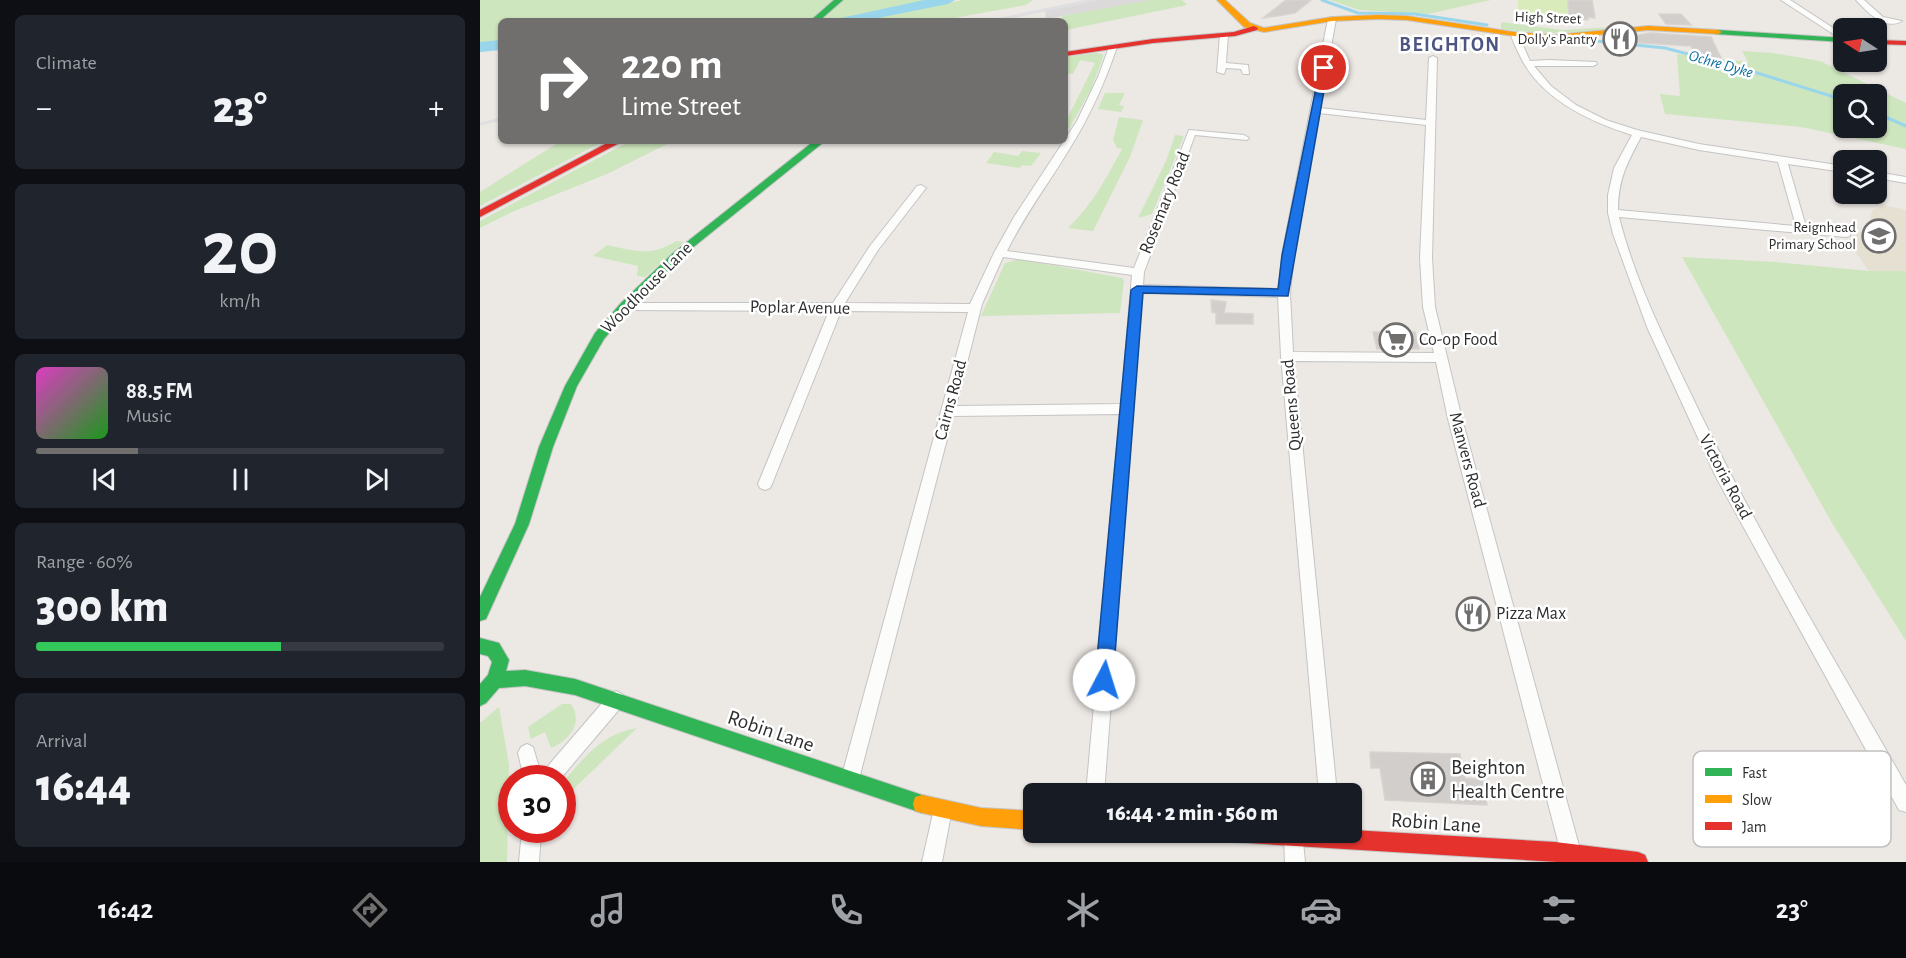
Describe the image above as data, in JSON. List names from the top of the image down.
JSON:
{
  "streets": {
    "main road": ["High Street", "Woodhouse Lane", "Robin Lane"],
    "street": [
      "Rosemary Road",
      "Poplar Avenue",
      "Cairns Road",
      "Queens Road",
      "Manvers Road",
      "Victoria Road"
    ]
  },
  "crossings": [
    ["High Street", "Queens Road"],
    ["Woodhouse Lane", "Poplar Avenue"],
    ["Poplar Avenue", "Cairns Road"],
    ["Cairns Road", "Robin Lane"],
    ["Manvers Road", "Robin Lane"]
  ],
  "districts": ["BEIGHTON"],
  "water": ["Ochre Dyke"],
  "places": {
    "restaurant": ["Dolly's Pantry", "Pizza Max"],
    "school or university": ["Reignhead Primary School"],
    "supermarket": ["Co-op Food"],
    "building": ["Beighton Health Centre"]
  },
  "legend": ["Fast", "Slow", "Jam"],
  "north": "left",
  "page": {
    "tile": [
      "Climate",
      ["20", "km/h"],
      ["Range · 60%", "300 km"],
      ["Arrival", "16:44"]
    ],
    "turn": ["220 m", "Lime Street"],
    "heat": ["−", "23°", "+"],
    "song": ["88.5 FM", "Music"],
    "limit": "30",
    "trip": "16:44 · 2 min · 560 m",
    "tabs": ["16:42", "23°"]
  }
}
